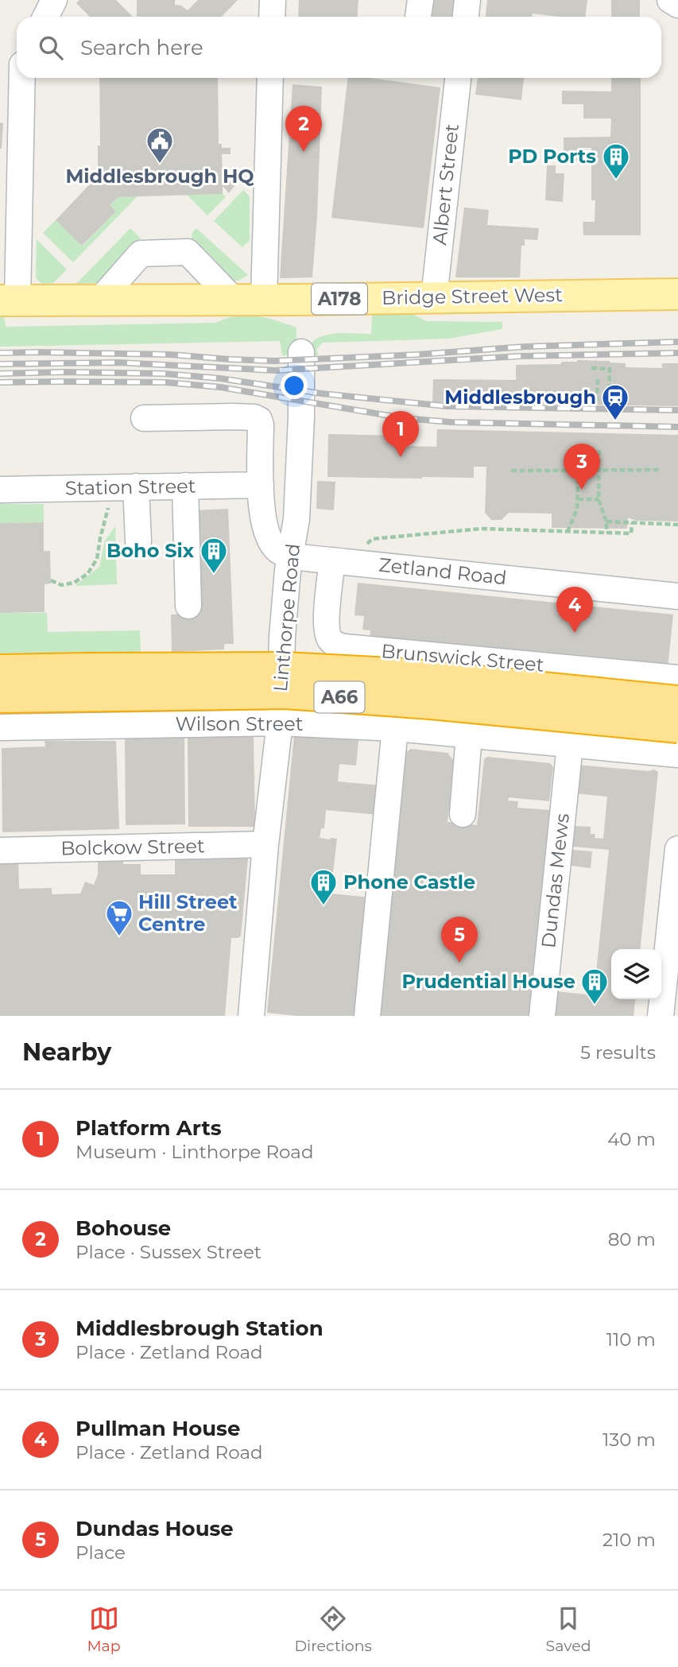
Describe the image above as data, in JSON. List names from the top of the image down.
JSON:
{
  "streets": {
    "highway": ["A66"],
    "main road": ["Bridge Street West", "A178"],
    "street": [
      "Albert Street",
      "Station Street",
      "Zetland Road",
      "Linthorpe Road",
      "Brunswick Street",
      "Wilson Street",
      "Bolckow Street",
      "Dundas Mews"
    ]
  },
  "crossings": [
    ["Albert Street", "Bridge Street West"],
    ["Station Street", "Zetland Road"],
    ["Zetland Road", "Linthorpe Road"],
    ["Zetland Road", "Brunswick Street"],
    ["Linthorpe Road", "Wilson Street"],
    ["Linthorpe Road", "Bolckow Street"],
    ["Wilson Street", "Dundas Mews"]
  ],
  "places": {
    "public building": ["Middlesbrough HQ"],
    "building": [
      "PD Ports",
      "Boho Six",
      "Phone Castle",
      "Prudential House"
    ],
    "station": ["Middlesbrough"],
    "supermarket": ["Hill Street Centre"]
  },
  "page": {
    "search": "Search here",
    "pins": [
      "2",
      "1",
      "3",
      "4",
      "5"
    ],
    "heading": ["Nearby", "5 results"],
    "list": [
      {
        "mark": "1",
        "name": "Platform Arts",
        "note": "Museum · Linthorpe Road",
        "value": "40 m"
      },
      {
        "mark": "2",
        "name": "Bohouse",
        "note": "Place · Sussex Street",
        "value": "80 m"
      },
      {
        "mark": "3",
        "name": "Middlesbrough Station",
        "note": "Place · Zetland Road",
        "value": "110 m"
      },
      {
        "mark": "4",
        "name": "Pullman House",
        "note": "Place · Zetland Road",
        "value": "130 m"
      },
      {
        "mark": "5",
        "name": "Dundas House",
        "note": "Place",
        "value": "210 m"
      }
    ],
    "nav": ["Map", "Directions", "Saved"]
  }
}
